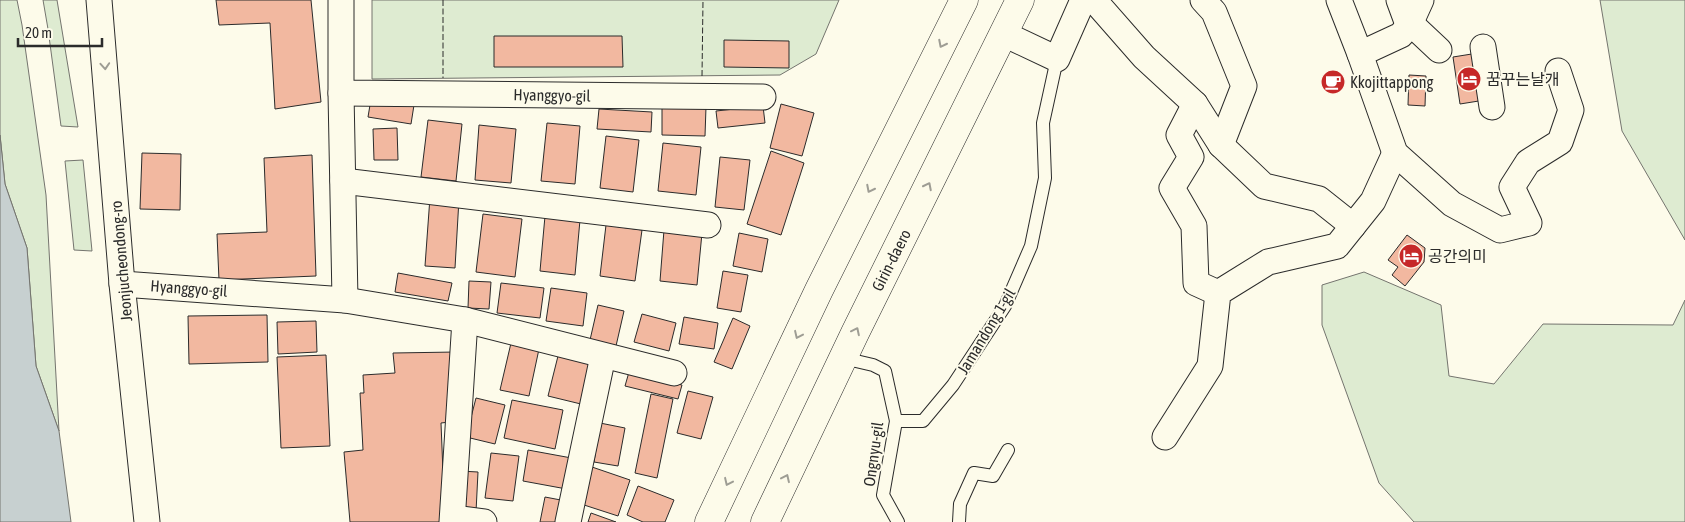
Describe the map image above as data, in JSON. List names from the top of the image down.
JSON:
{
  "streets": {
    "street": [
      "Hyanggyo-gil",
      "Girin-daero",
      "Jeonjucheondong-ro",
      "Jamandong 1-gil"
    ],
    "lane": ["Ongnyu-gil"]
  },
  "crossings": [
    ["Hyanggyo-gil", "Jeonjucheondong-ro"],
    ["Girin-daero", "Ongnyu-gil"],
    ["Jamandong 1-gil", "Ongnyu-gil"]
  ],
  "one_way": ["Jeonjucheondong-ro"],
  "places": {
    "hotel": ["꿈꾸는날개", "공간의미"],
    "cafe": ["Kkojittappong"]
  },
  "scale_bar": "20 m"
}
